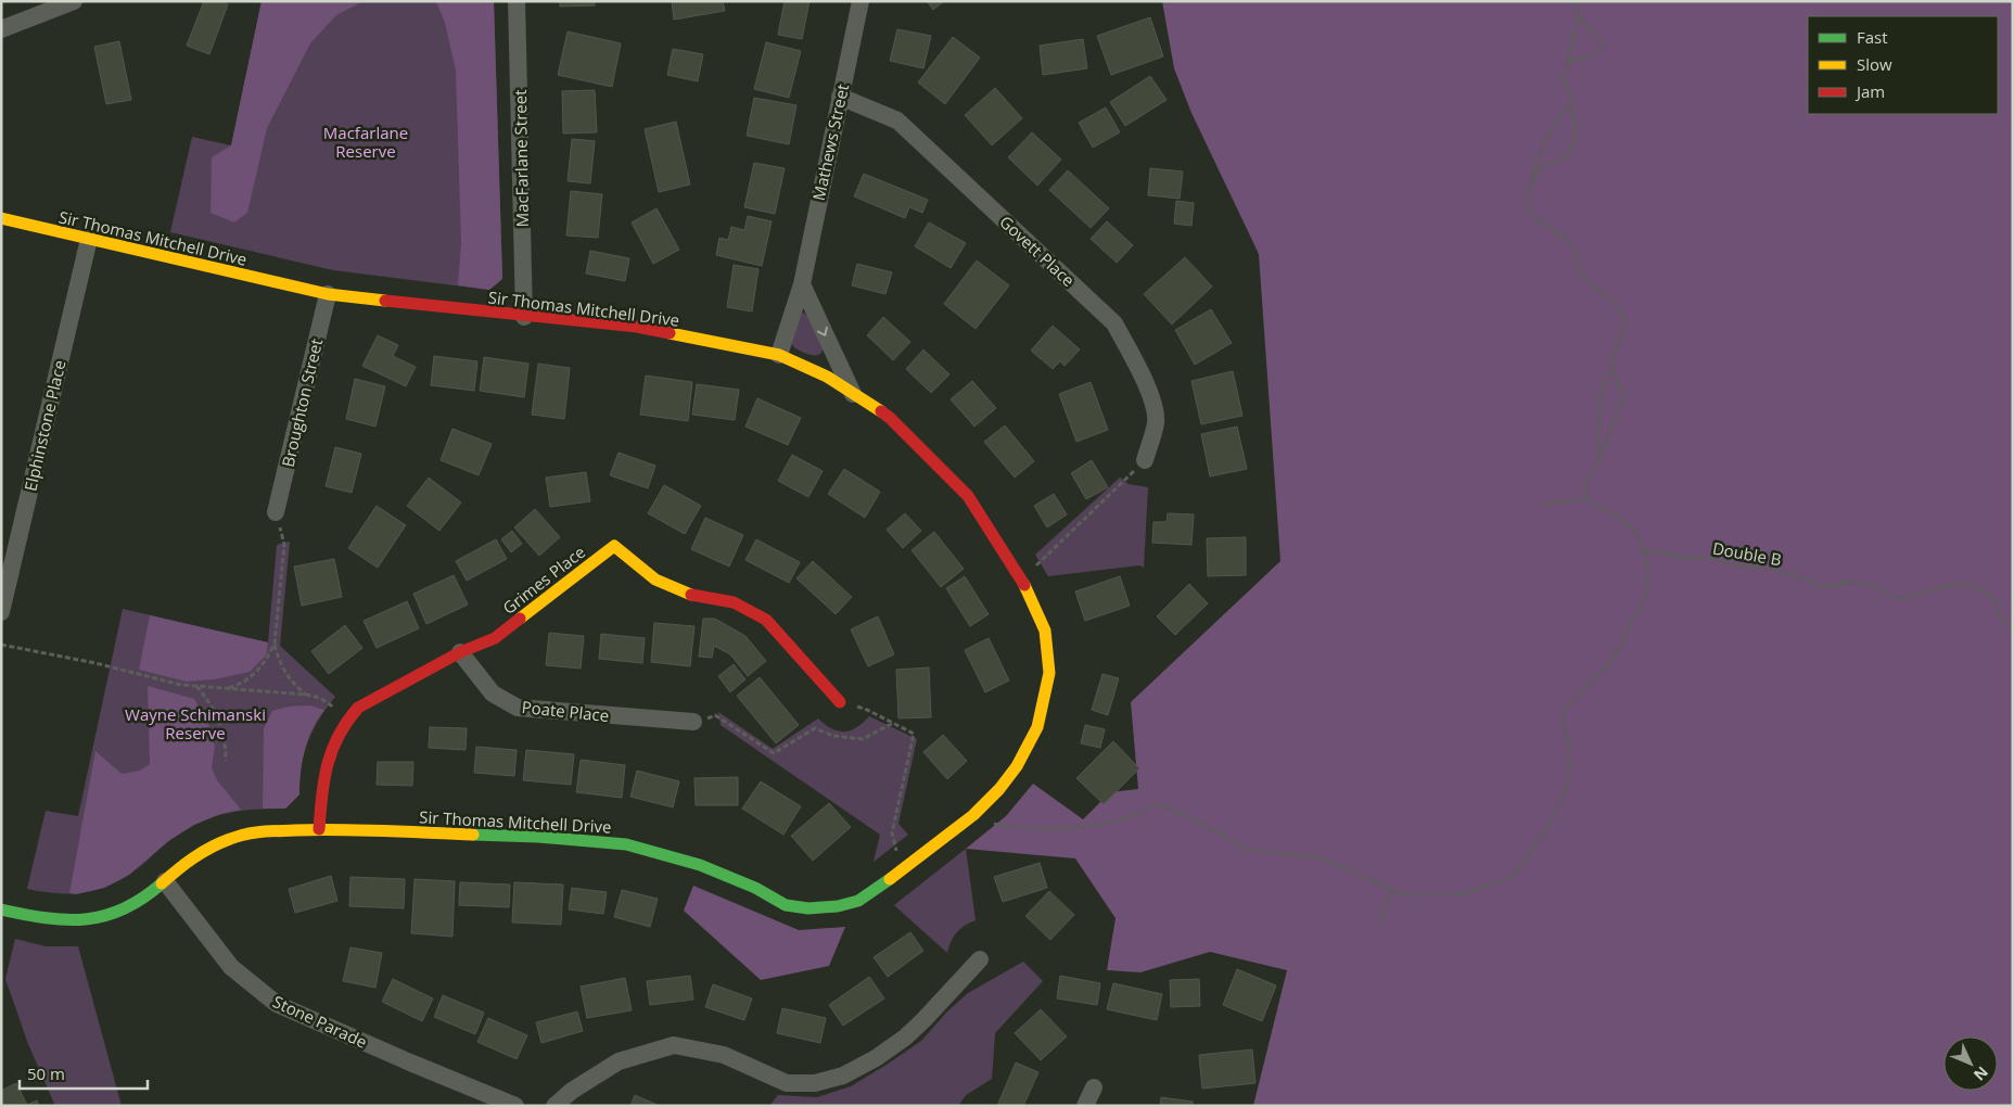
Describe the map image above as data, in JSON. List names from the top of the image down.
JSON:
{
  "streets": {
    "street": [
      "Mathews Street",
      "MacFarlane Street",
      "Sir Thomas Mitchell Drive",
      "Govett Place",
      "Broughton Street",
      "Elphinstone Place",
      "Grimes Place",
      "Poate Place",
      "Stone Parade"
    ],
    "path": ["Double B"]
  },
  "crossings": [
    ["Mathews Street", "Sir Thomas Mitchell Drive"],
    ["Mathews Street", "Govett Place"],
    ["MacFarlane Street", "Sir Thomas Mitchell Drive"],
    ["Sir Thomas Mitchell Drive", "Broughton Street"],
    ["Sir Thomas Mitchell Drive", "Elphinstone Place"],
    ["Sir Thomas Mitchell Drive", "Grimes Place"],
    ["Sir Thomas Mitchell Drive", "Stone Parade"],
    ["Grimes Place", "Poate Place"]
  ],
  "parks": ["Macfarlane Reserve", "Wayne Schimanski Reserve"],
  "legend": ["Fast", "Slow", "Jam"],
  "scale_bar": "50 m",
  "north": "bottom right"
}
